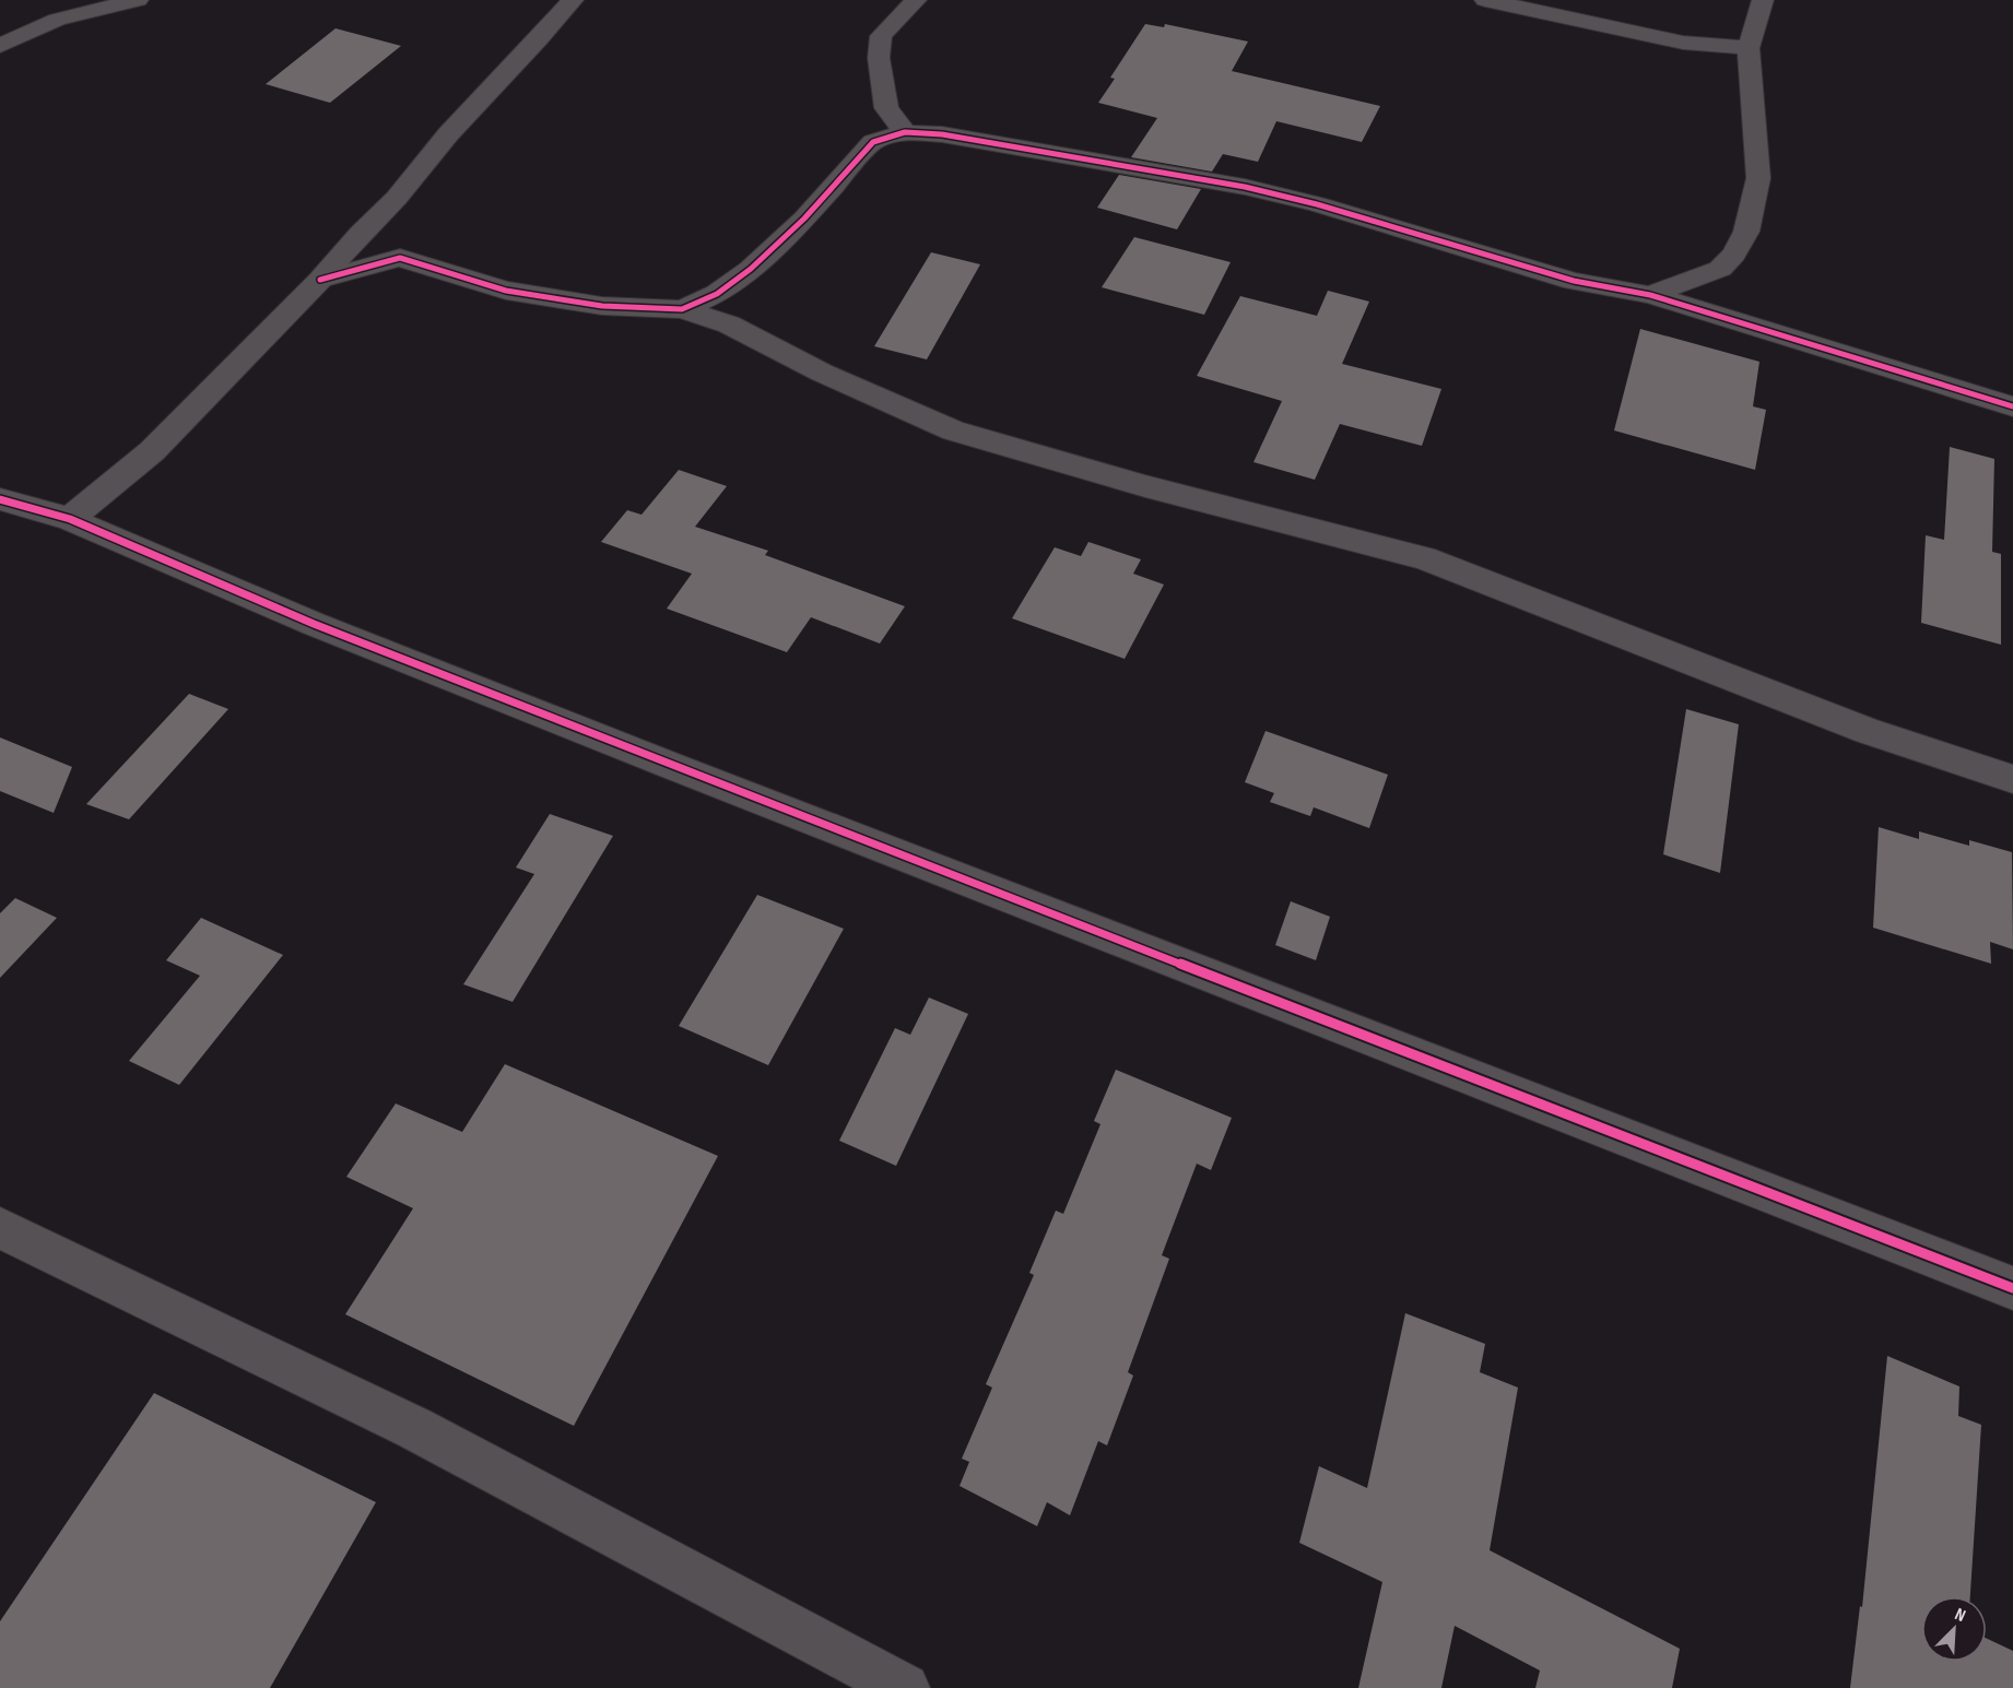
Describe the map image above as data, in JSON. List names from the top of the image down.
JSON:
{
  "north": "top right"
}
